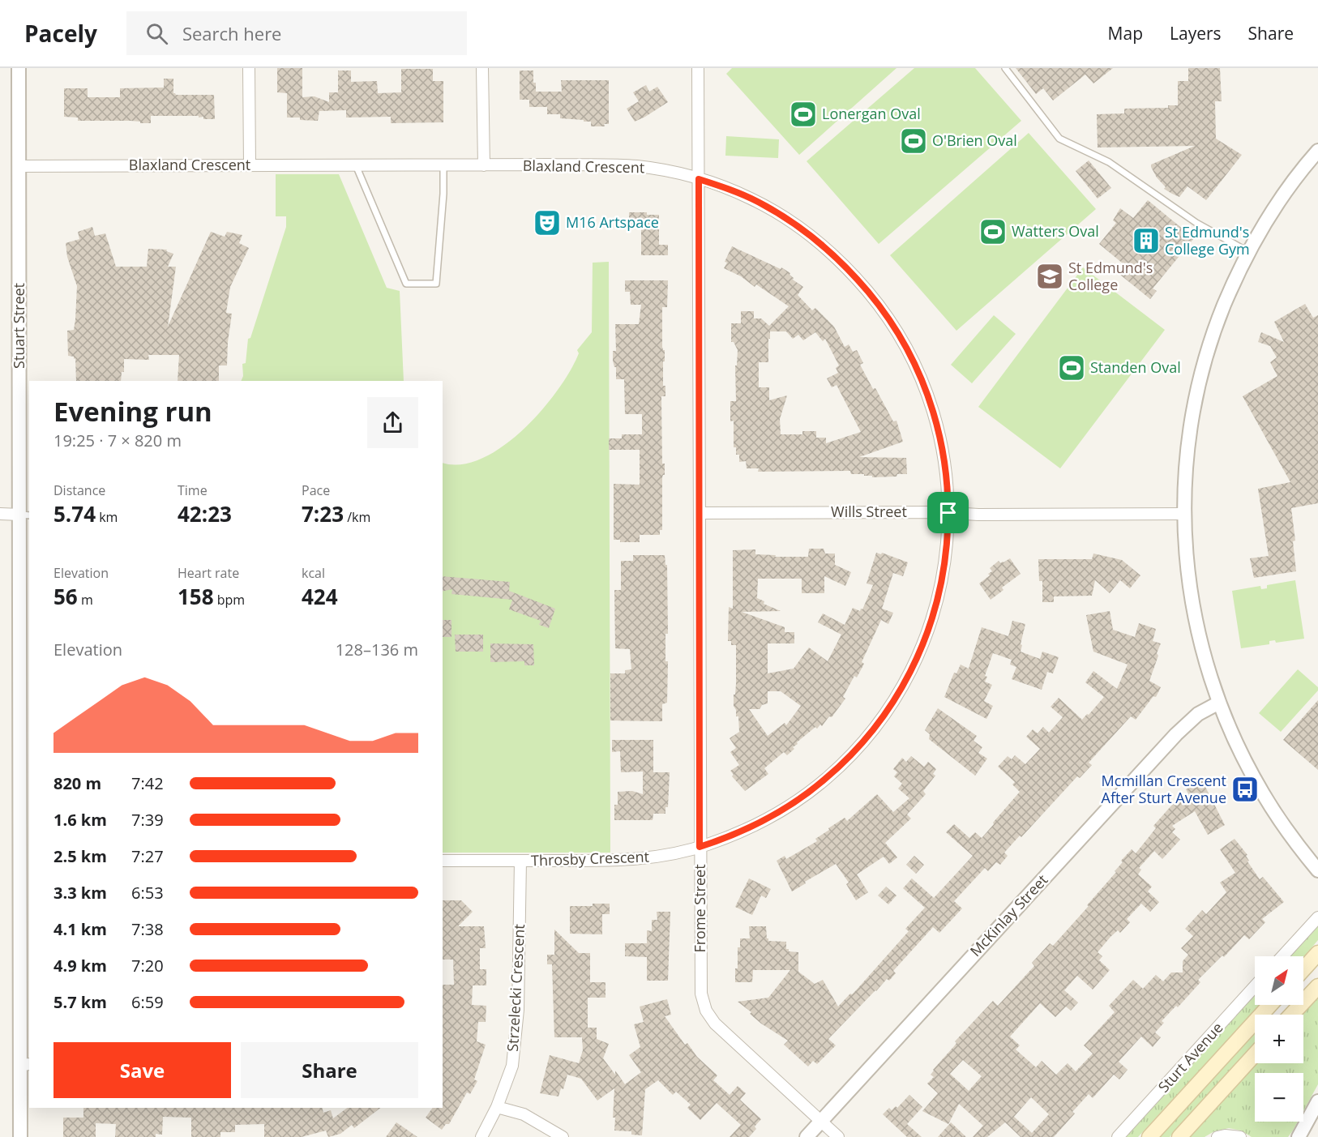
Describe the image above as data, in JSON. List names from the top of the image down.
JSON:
{
  "streets": {
    "main road": ["Sturt Avenue"],
    "street": [
      "Blaxland Crescent",
      "Stuart Street",
      "Wills Street",
      "Throsby Crescent",
      "Frome Street",
      "McKinlay Street",
      "Strzelecki Crescent"
    ]
  },
  "crossings": [
    ["Blaxland Crescent", "Stuart Street"],
    ["Blaxland Crescent", "Wills Street"],
    ["Blaxland Crescent", "Throsby Crescent"],
    ["Blaxland Crescent", "Frome Street"],
    ["Wills Street", "Throsby Crescent"],
    ["Wills Street", "Frome Street"],
    ["Throsby Crescent", "Frome Street"],
    ["Throsby Crescent", "Strzelecki Crescent"],
    ["Frome Street", "McKinlay Street"]
  ],
  "places": {
    "sports": [
      "Lonergan Oval",
      "O'Brien Oval",
      "Watters Oval",
      "Standen Oval"
    ],
    "theatre": ["M16 Artspace"],
    "building": ["St Edmund's College Gym"],
    "school or university": ["St Edmund's College"],
    "bus stop": ["Mcmillan Crescent After Sturt Avenue"]
  },
  "north": "top right",
  "page": {
    "header": "Pacely",
    "search": "Search here",
    "nav": ["Map", "Layers", "Share"],
    "heading": ["Evening run", "19:25 · 7 × 820 m"],
    "stats": [
      ["Distance", "5.74 km"],
      ["Time", "42:23"],
      ["Pace", "7:23 /km"],
      ["Elevation", "56 m"],
      ["Heart rate", "158 bpm"],
      ["kcal", "424"]
    ],
    "chart": ["Elevation", "128–136 m"],
    "list": [
      {
        "name": "820 m",
        "note": "7:42"
      },
      {
        "name": "1.6 km",
        "note": "7:39"
      },
      {
        "name": "2.5 km",
        "note": "7:27"
      },
      {
        "name": "3.3 km",
        "note": "6:53"
      },
      {
        "name": "4.1 km",
        "note": "7:38"
      },
      {
        "name": "4.9 km",
        "note": "7:20"
      },
      {
        "name": "5.7 km",
        "note": "6:59"
      }
    ],
    "map_buttons": ["+", "−"],
    "buttons": ["Save", "Share"]
  }
}
